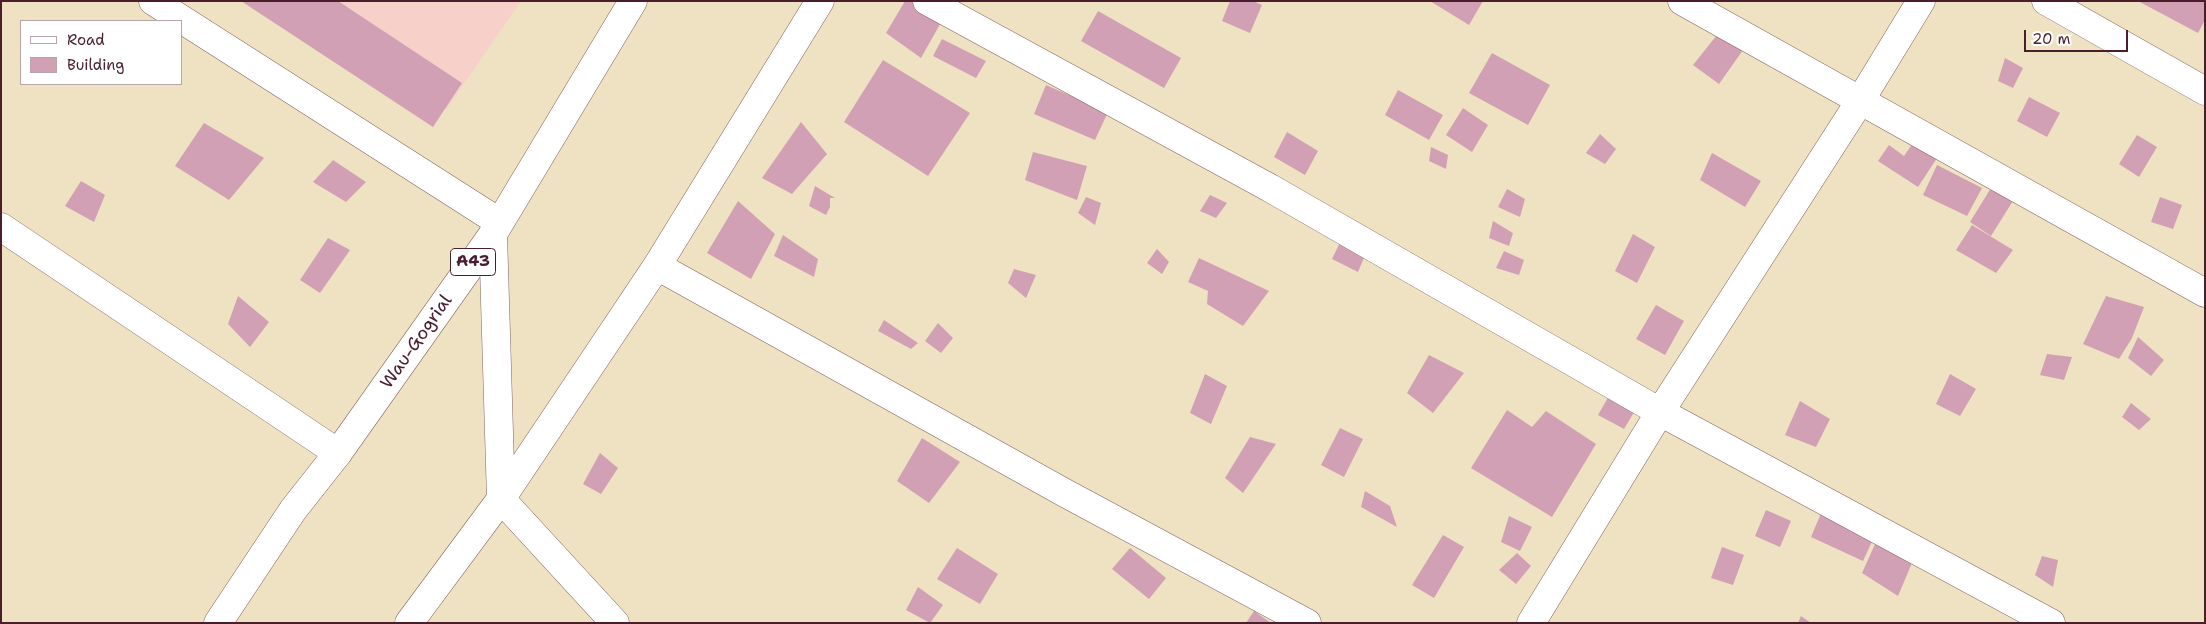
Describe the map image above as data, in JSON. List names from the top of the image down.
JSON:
{
  "streets": {
    "street": ["A43", "Wau-Gogrial"]
  },
  "legend": ["Road", "Building"],
  "scale_bar": "20 m"
}
